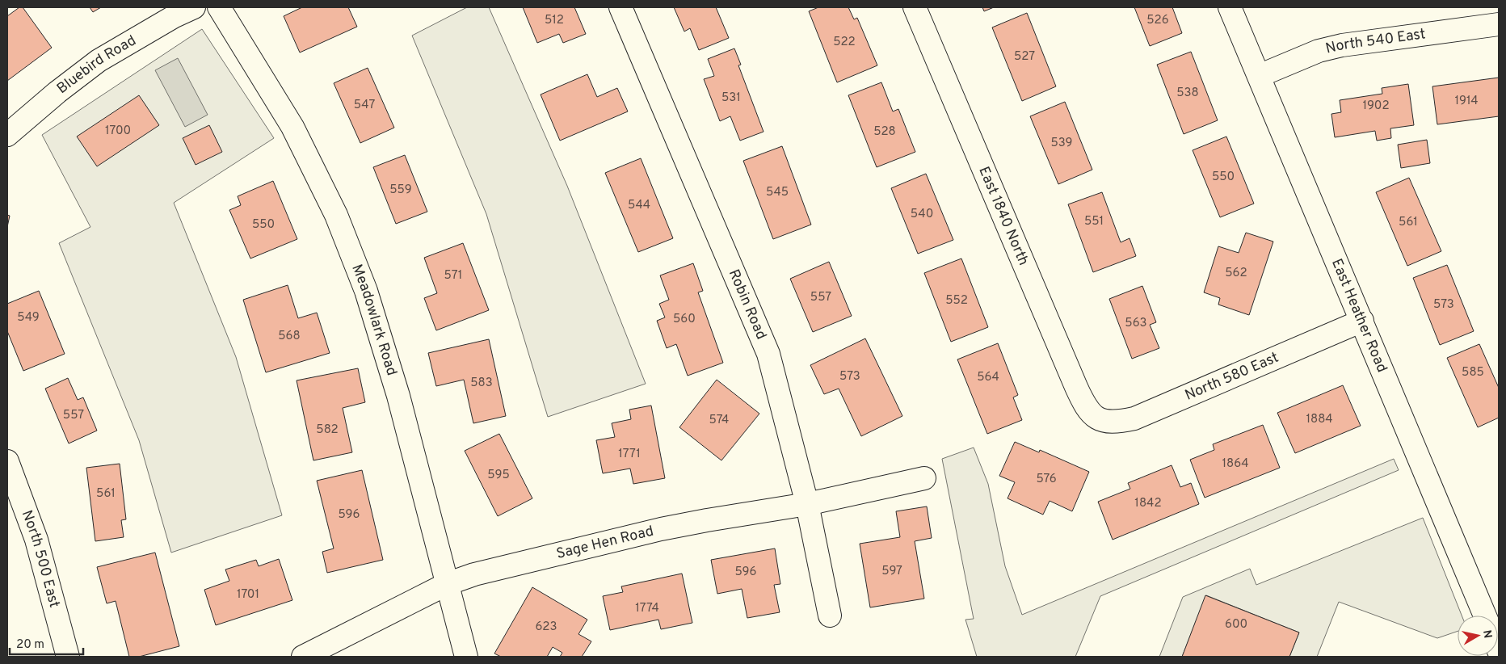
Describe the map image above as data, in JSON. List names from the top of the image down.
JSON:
{
  "streets": {
    "street": [
      "North 540 East",
      "Bluebird Road",
      "East 1840 North",
      "Robin Road",
      "East Heather Road",
      "Meadowlark Road",
      "North 580 East",
      "Sage Hen Road",
      "North 500 East"
    ]
  },
  "crossings": [
    ["North 540 East", "East Heather Road"],
    ["East 1840 North", "North 580 East"],
    ["Robin Road", "Sage Hen Road"],
    ["East Heather Road", "North 580 East"],
    ["Meadowlark Road", "Sage Hen Road"]
  ],
  "house_numbers": [
    "512",
    "526",
    "522",
    "527",
    "538",
    "531",
    "1914",
    "547",
    "1902",
    "1700",
    "528",
    "539",
    "550",
    "559",
    "545",
    "544",
    "540",
    "551",
    "561",
    "550",
    "562",
    "571",
    "557",
    "552",
    "573",
    "549",
    "560",
    "563",
    "568",
    "585",
    "573",
    "564",
    "583",
    "557",
    "1884",
    "574",
    "582",
    "1771",
    "1864",
    "595",
    "576",
    "561",
    "1842",
    "596",
    "597",
    "596",
    "1701",
    "1774",
    "600",
    "623"
  ],
  "scale_bar": "20 m",
  "north": "right"
}
